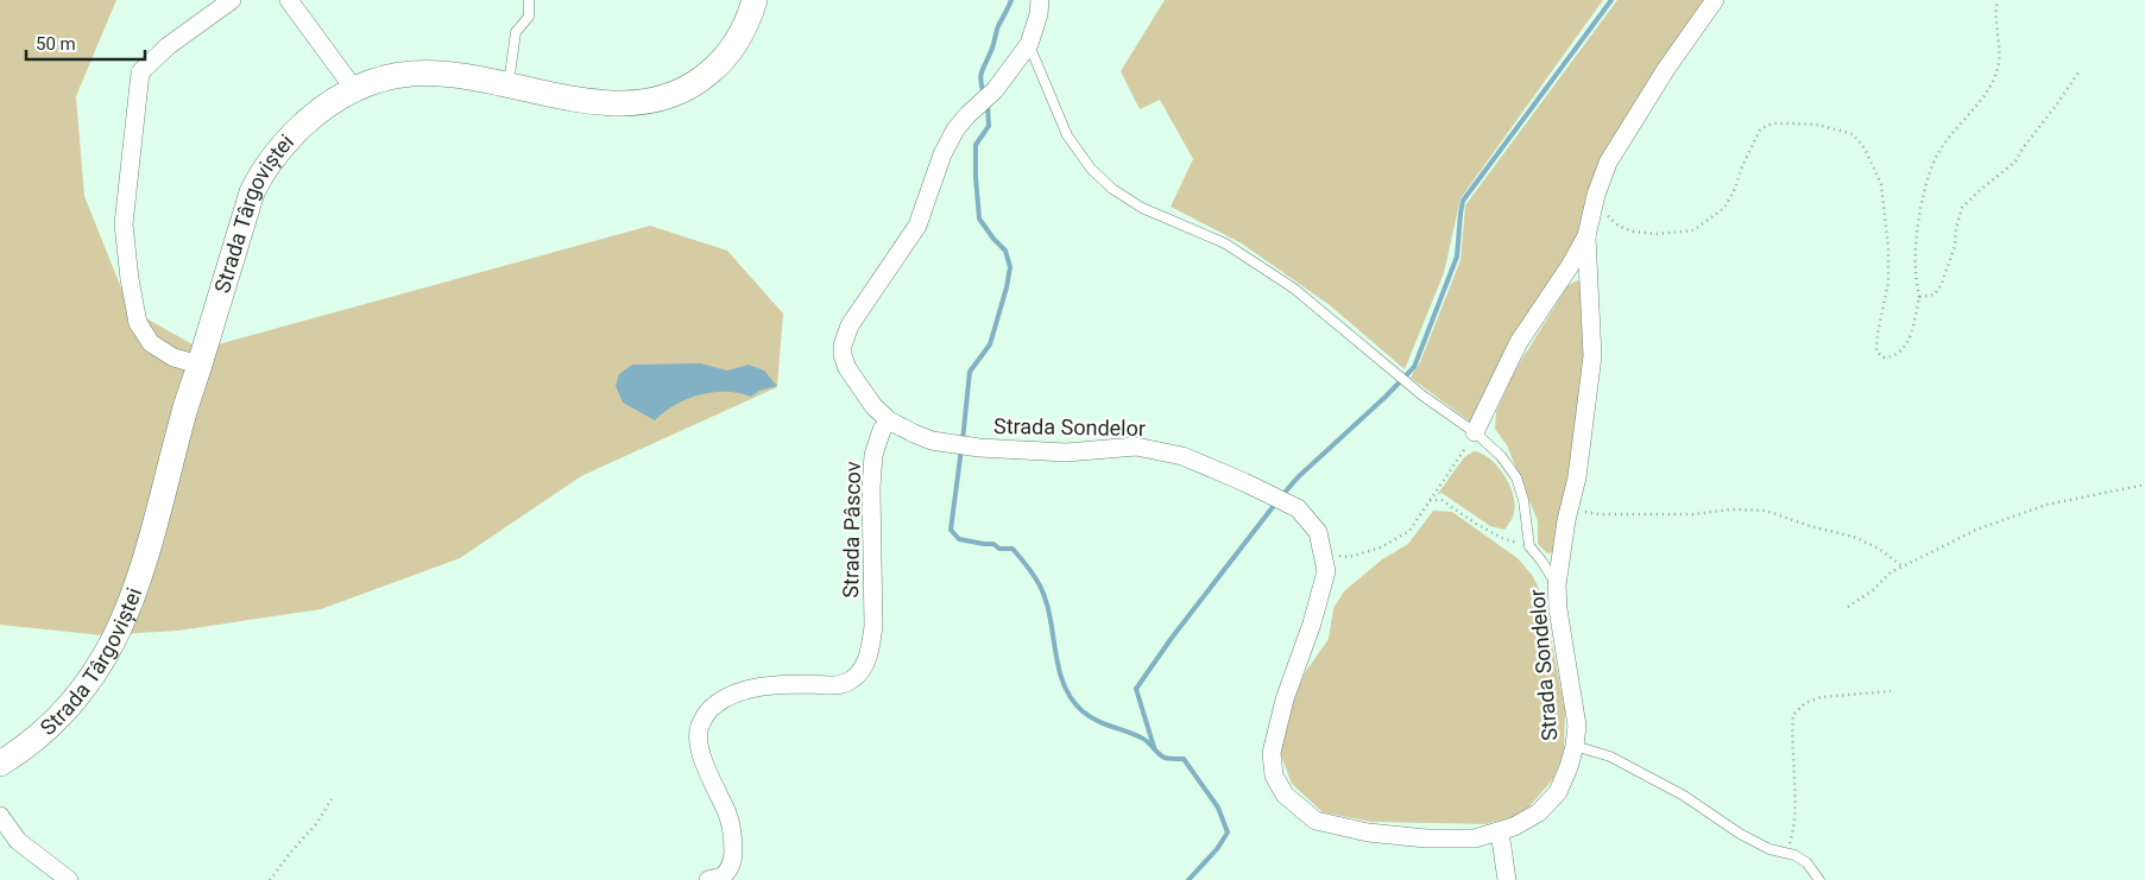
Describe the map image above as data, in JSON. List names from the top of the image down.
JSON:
{
  "streets": {
    "main road": ["Strada Târgoviștei"],
    "street": ["Strada Sondelor", "Strada Pâscov"]
  },
  "crossings": [
    ["Strada Sondelor", "Strada Pâscov"]
  ],
  "scale_bar": "50 m"
}
